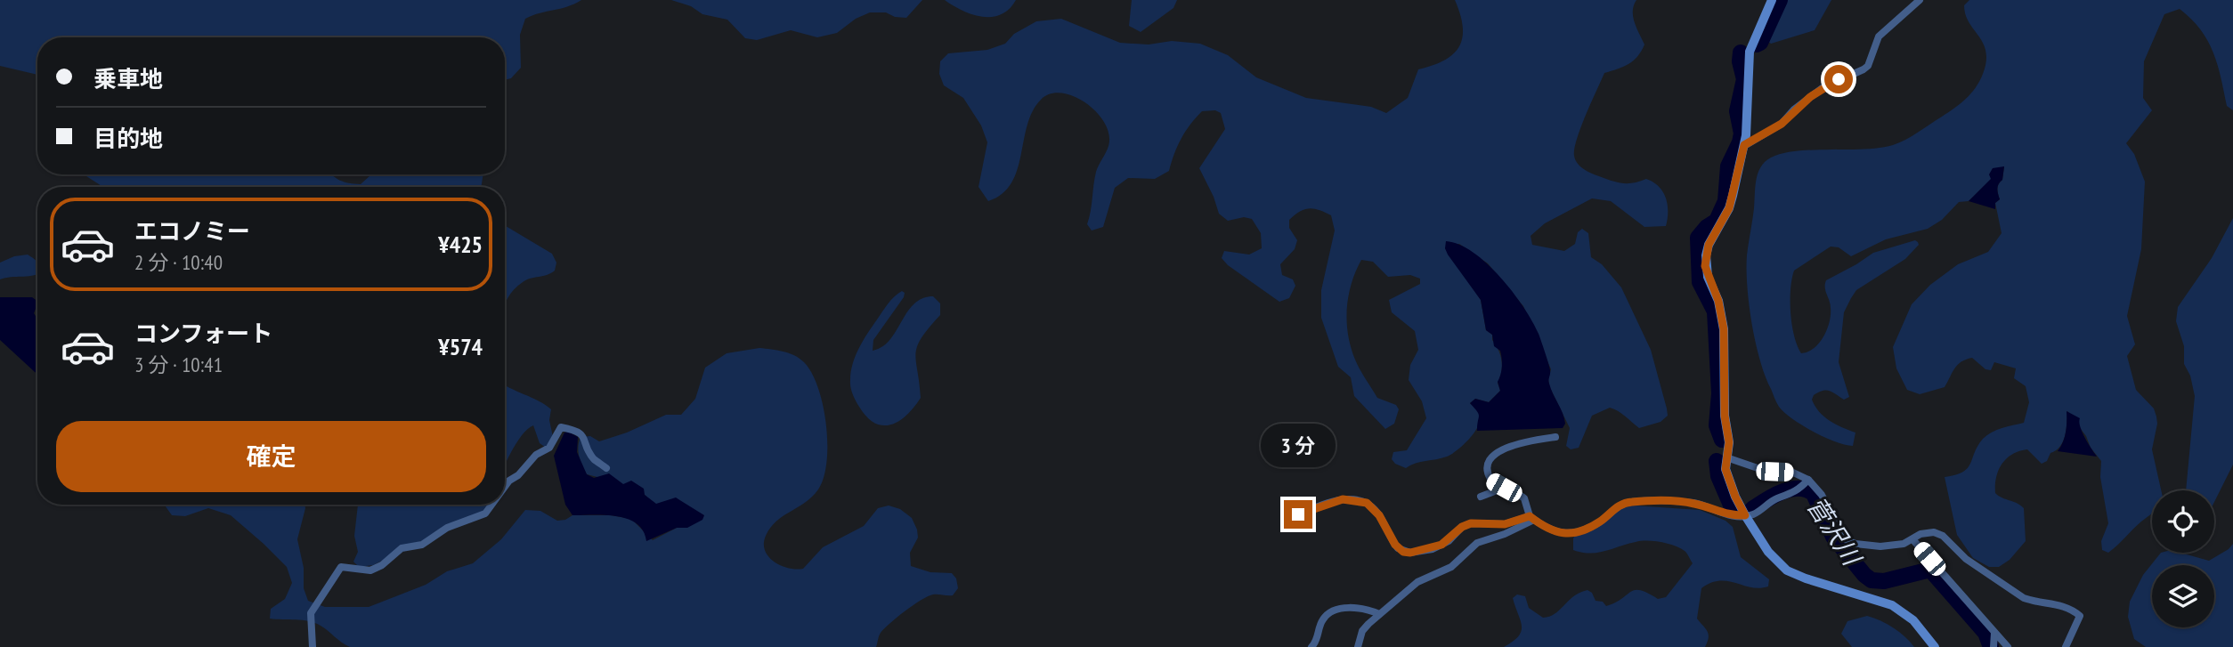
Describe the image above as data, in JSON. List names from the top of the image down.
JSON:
{
  "water": ["菅沢川"],
  "page": {
    "banner": ["乗車地", "目的地"],
    "list": [
      {
        "name": "エコノミー",
        "note": "2 分 · 10:40",
        "value": "¥425"
      },
      {
        "name": "コンフォート",
        "note": "3 分 · 10:41",
        "value": "¥574"
      }
    ],
    "buttons": "確定",
    "bubble": "3 分"
  }
}
